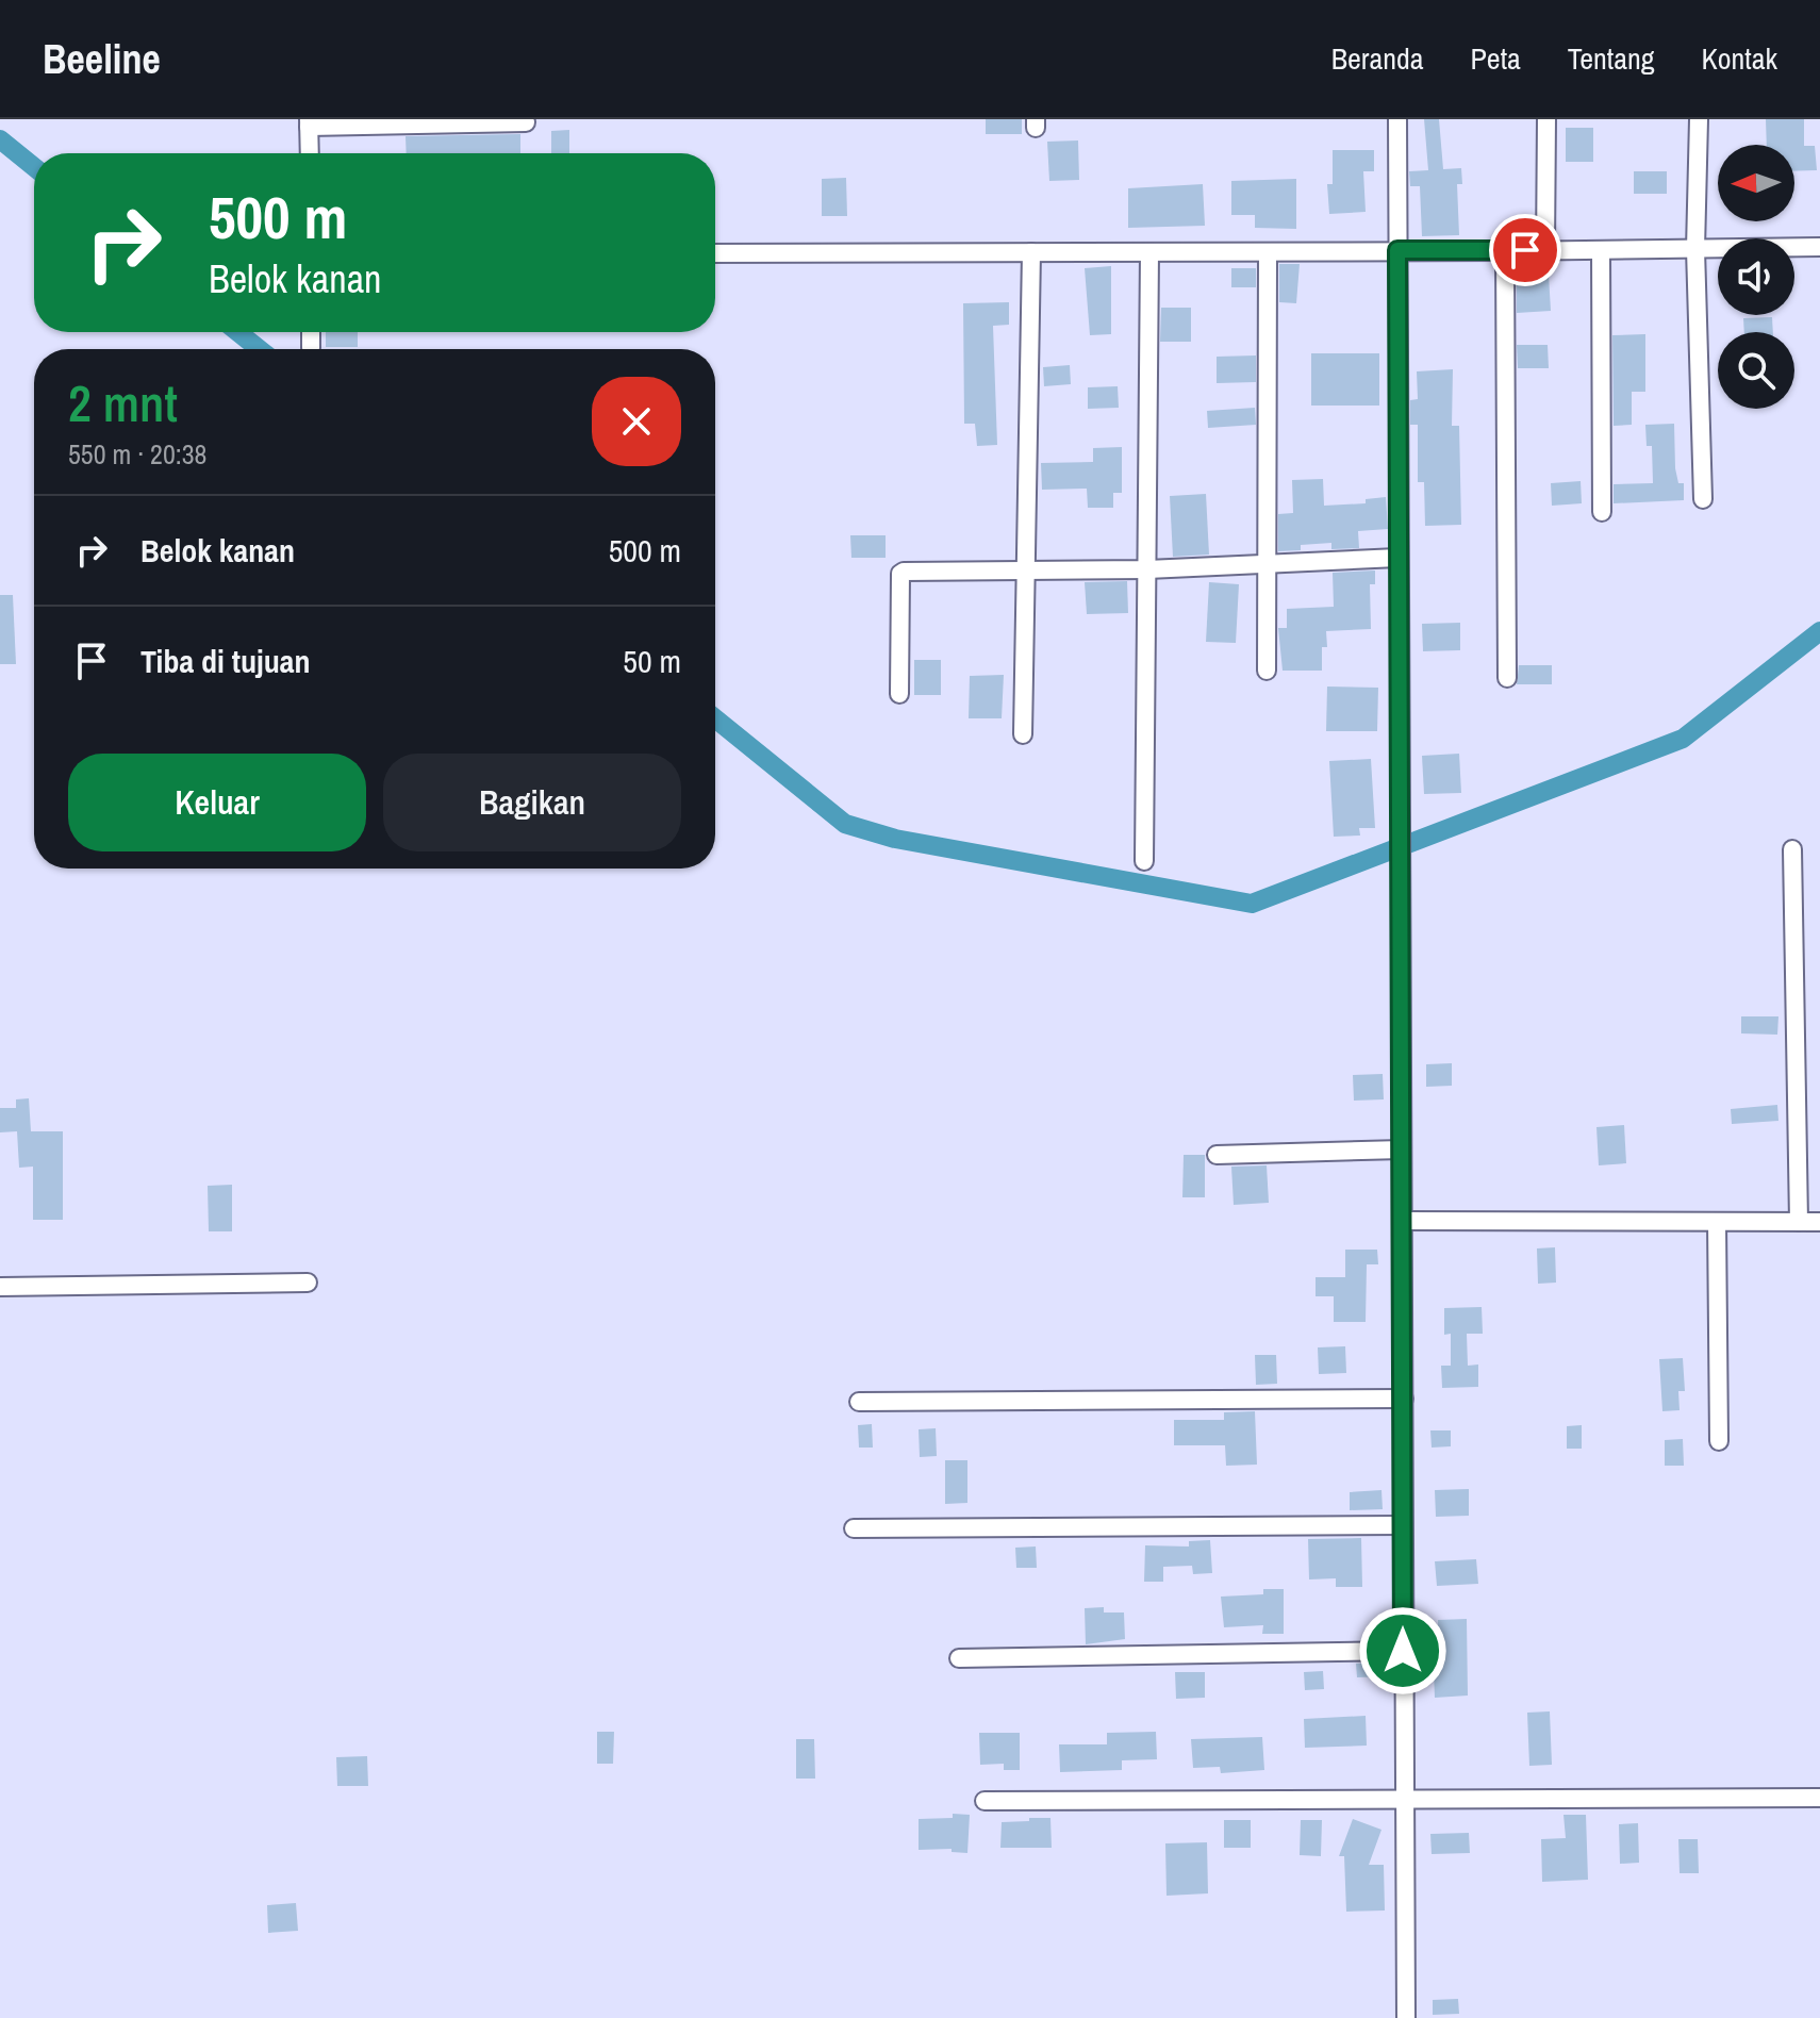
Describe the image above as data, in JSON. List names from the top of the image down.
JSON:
{
  "north": "left",
  "page": {
    "header": "Beeline",
    "nav": [
      "Beranda",
      "Peta",
      "Tentang",
      "Kontak"
    ],
    "turn": ["500 m", "Belok kanan"],
    "heading": ["2 mnt", "550 m · 20:38"],
    "list": [
      {
        "name": "Belok kanan",
        "value": "500 m"
      },
      {
        "name": "Tiba di tujuan",
        "value": "50 m"
      }
    ],
    "buttons": ["Keluar", "Bagikan"]
  }
}
